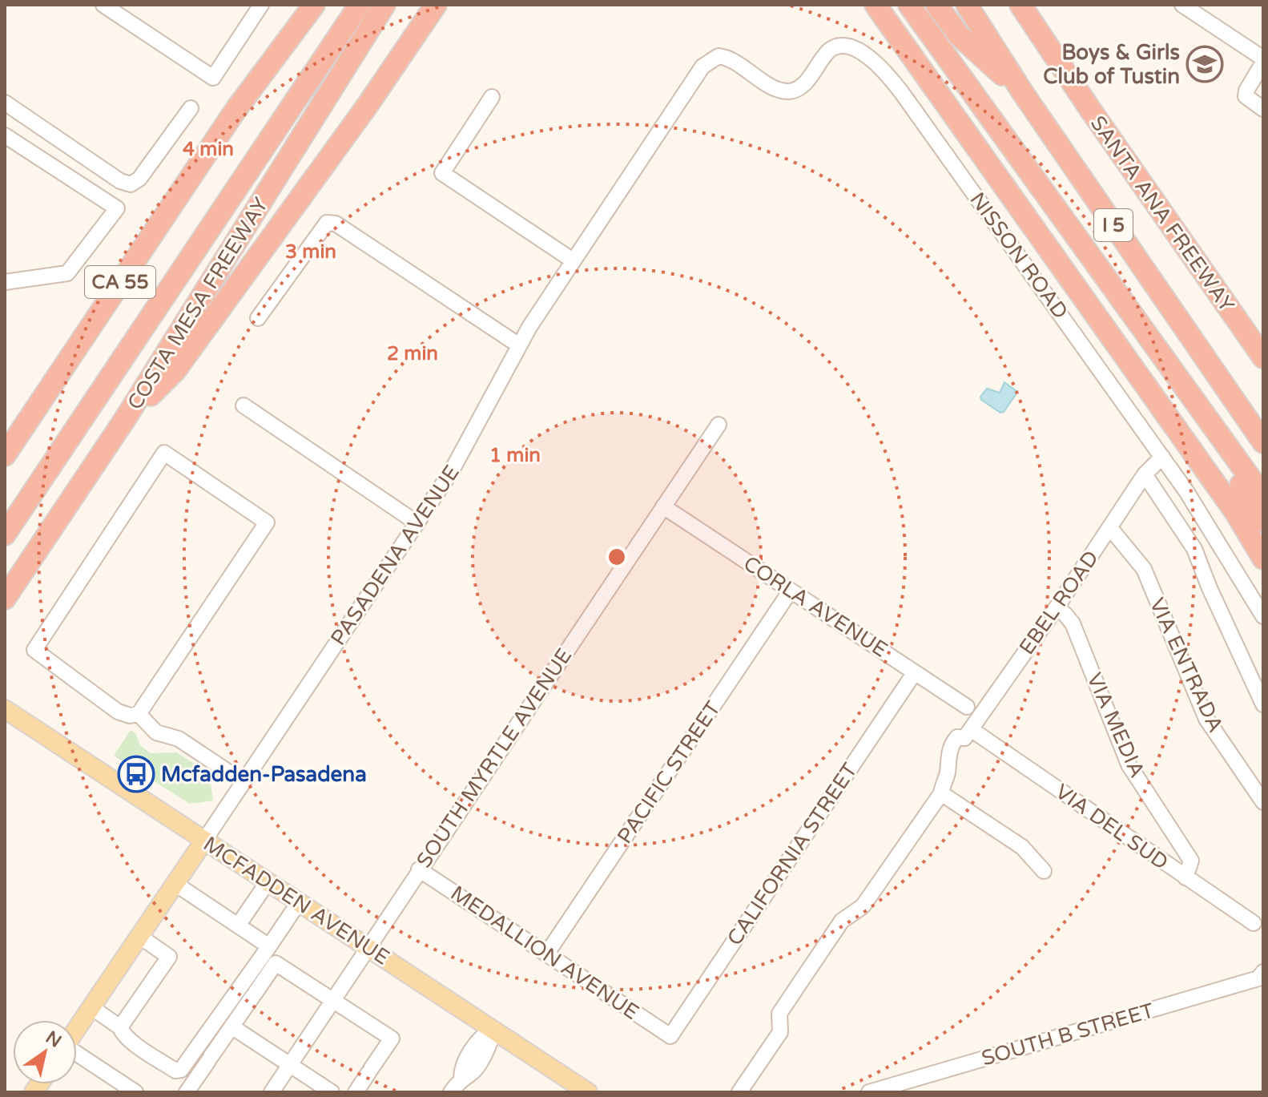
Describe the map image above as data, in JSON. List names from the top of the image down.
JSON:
{
  "streets": {
    "highway": [
      "SANTA ANA FREEWAY",
      "I 5",
      "CA 55",
      "COSTA MESA FREEWAY"
    ],
    "main road": ["PASADENA AVENUE", "MCFADDEN AVENUE"],
    "street": [
      "NISSON ROAD",
      "EBEL ROAD",
      "CORLA AVENUE",
      "VIA ENTRADA",
      "VIA MEDIA",
      "SOUTH MYRTLE AVENUE",
      "PACIFIC STREET",
      "VIA DEL SUD",
      "CALIFORNIA STREET",
      "MEDALLION AVENUE",
      "SOUTH B STREET"
    ]
  },
  "crossings": [
    ["NISSON ROAD", "PASADENA AVENUE"],
    ["NISSON ROAD", "EBEL ROAD"],
    ["PASADENA AVENUE", "MCFADDEN AVENUE"],
    ["EBEL ROAD", "VIA ENTRADA"],
    ["EBEL ROAD", "VIA MEDIA"],
    ["EBEL ROAD", "VIA DEL SUD"],
    ["CORLA AVENUE", "SOUTH MYRTLE AVENUE"],
    ["CORLA AVENUE", "PACIFIC STREET"],
    ["CORLA AVENUE", "CALIFORNIA STREET"],
    ["VIA MEDIA", "VIA DEL SUD"],
    ["SOUTH MYRTLE AVENUE", "MCFADDEN AVENUE"],
    ["SOUTH MYRTLE AVENUE", "MEDALLION AVENUE"],
    ["PACIFIC STREET", "MEDALLION AVENUE"],
    ["CALIFORNIA STREET", "MEDALLION AVENUE"]
  ],
  "places": {
    "school or university": ["Boys & Girls Club of Tustin"],
    "bus stop": ["Mcfadden-Pasadena"]
  },
  "north": "top right",
  "rings": [
    "4 min",
    "3 min",
    "2 min",
    "1 min"
  ]
}
